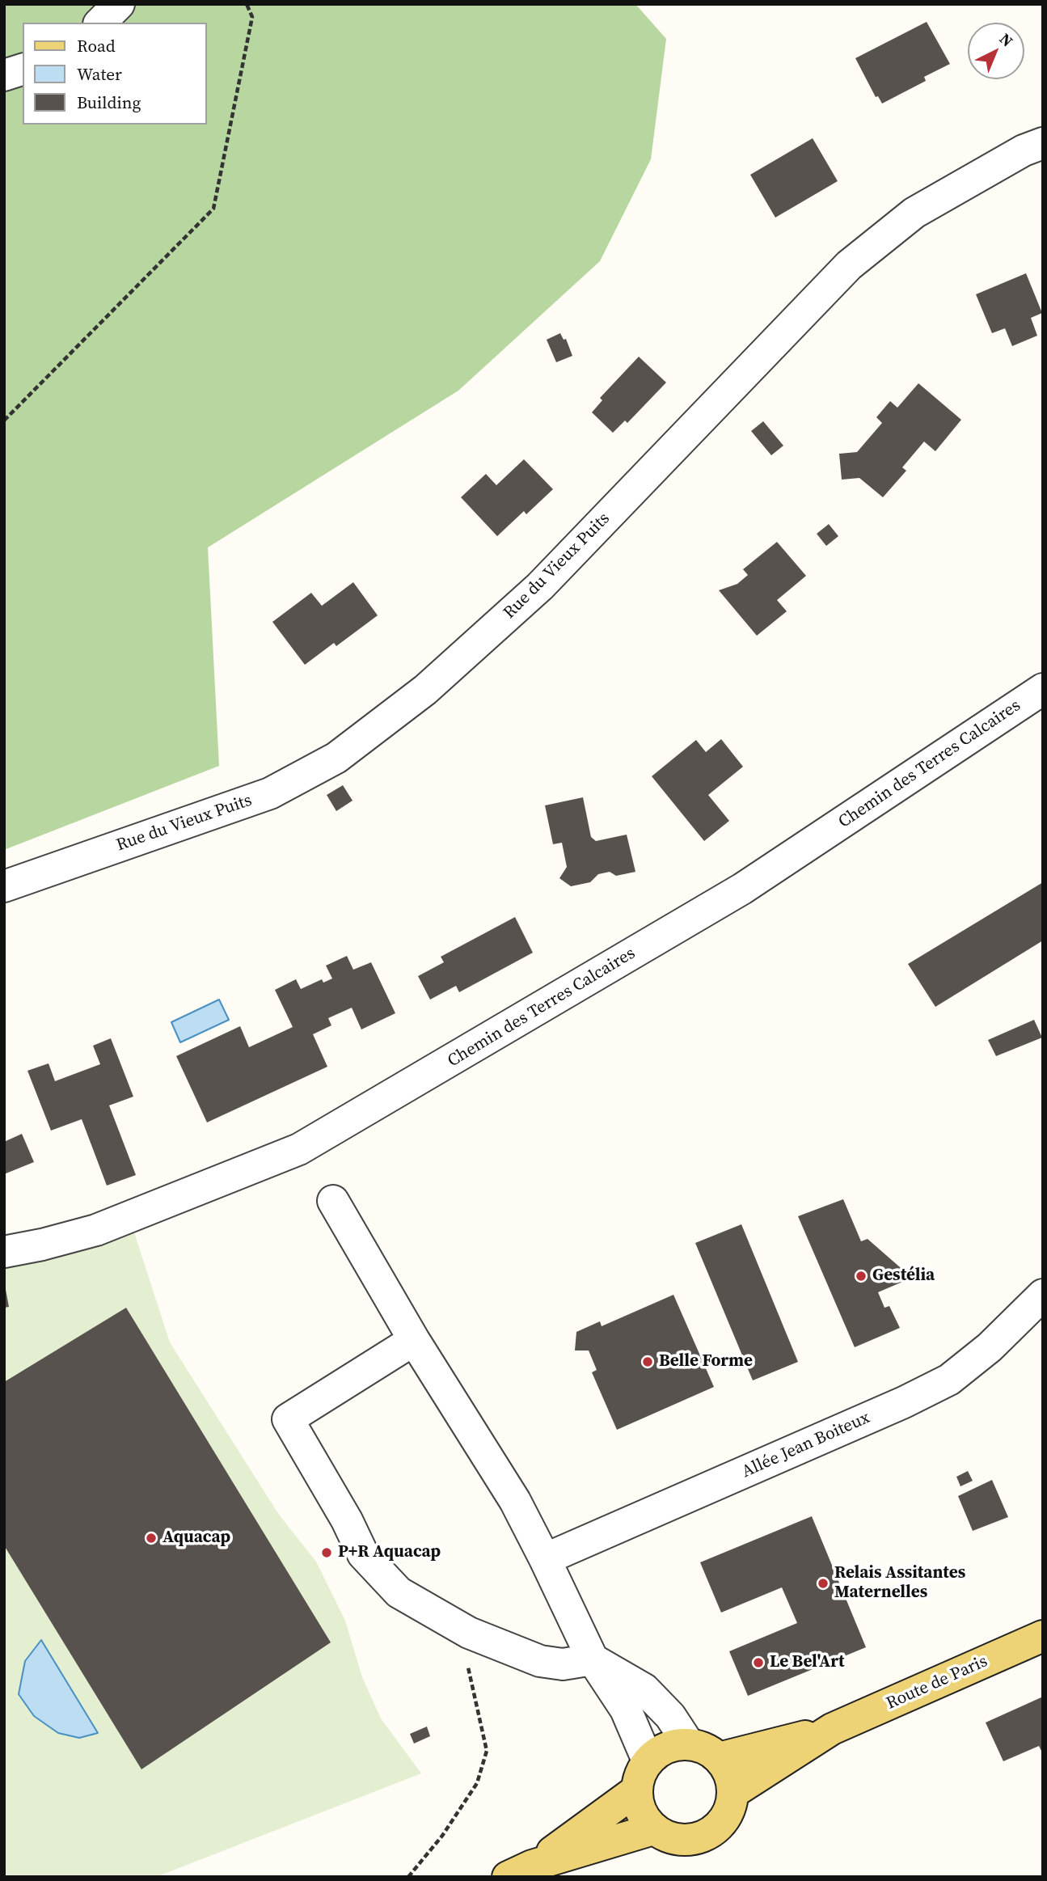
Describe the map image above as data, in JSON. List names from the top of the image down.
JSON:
{
  "streets": {
    "main road": ["Route de Paris"],
    "street": ["Rue du Vieux Puits", "Chemin des Terres Calcaires", "Allée Jean Boiteux"]
  },
  "places": [
    "Gestélia",
    "Belle Forme",
    "Aquacap",
    "P+R Aquacap",
    "Relais Assitantes Maternelles",
    "Le Bel'Art"
  ],
  "legend": ["Road", "Water", "Building"],
  "north": "top right"
}
